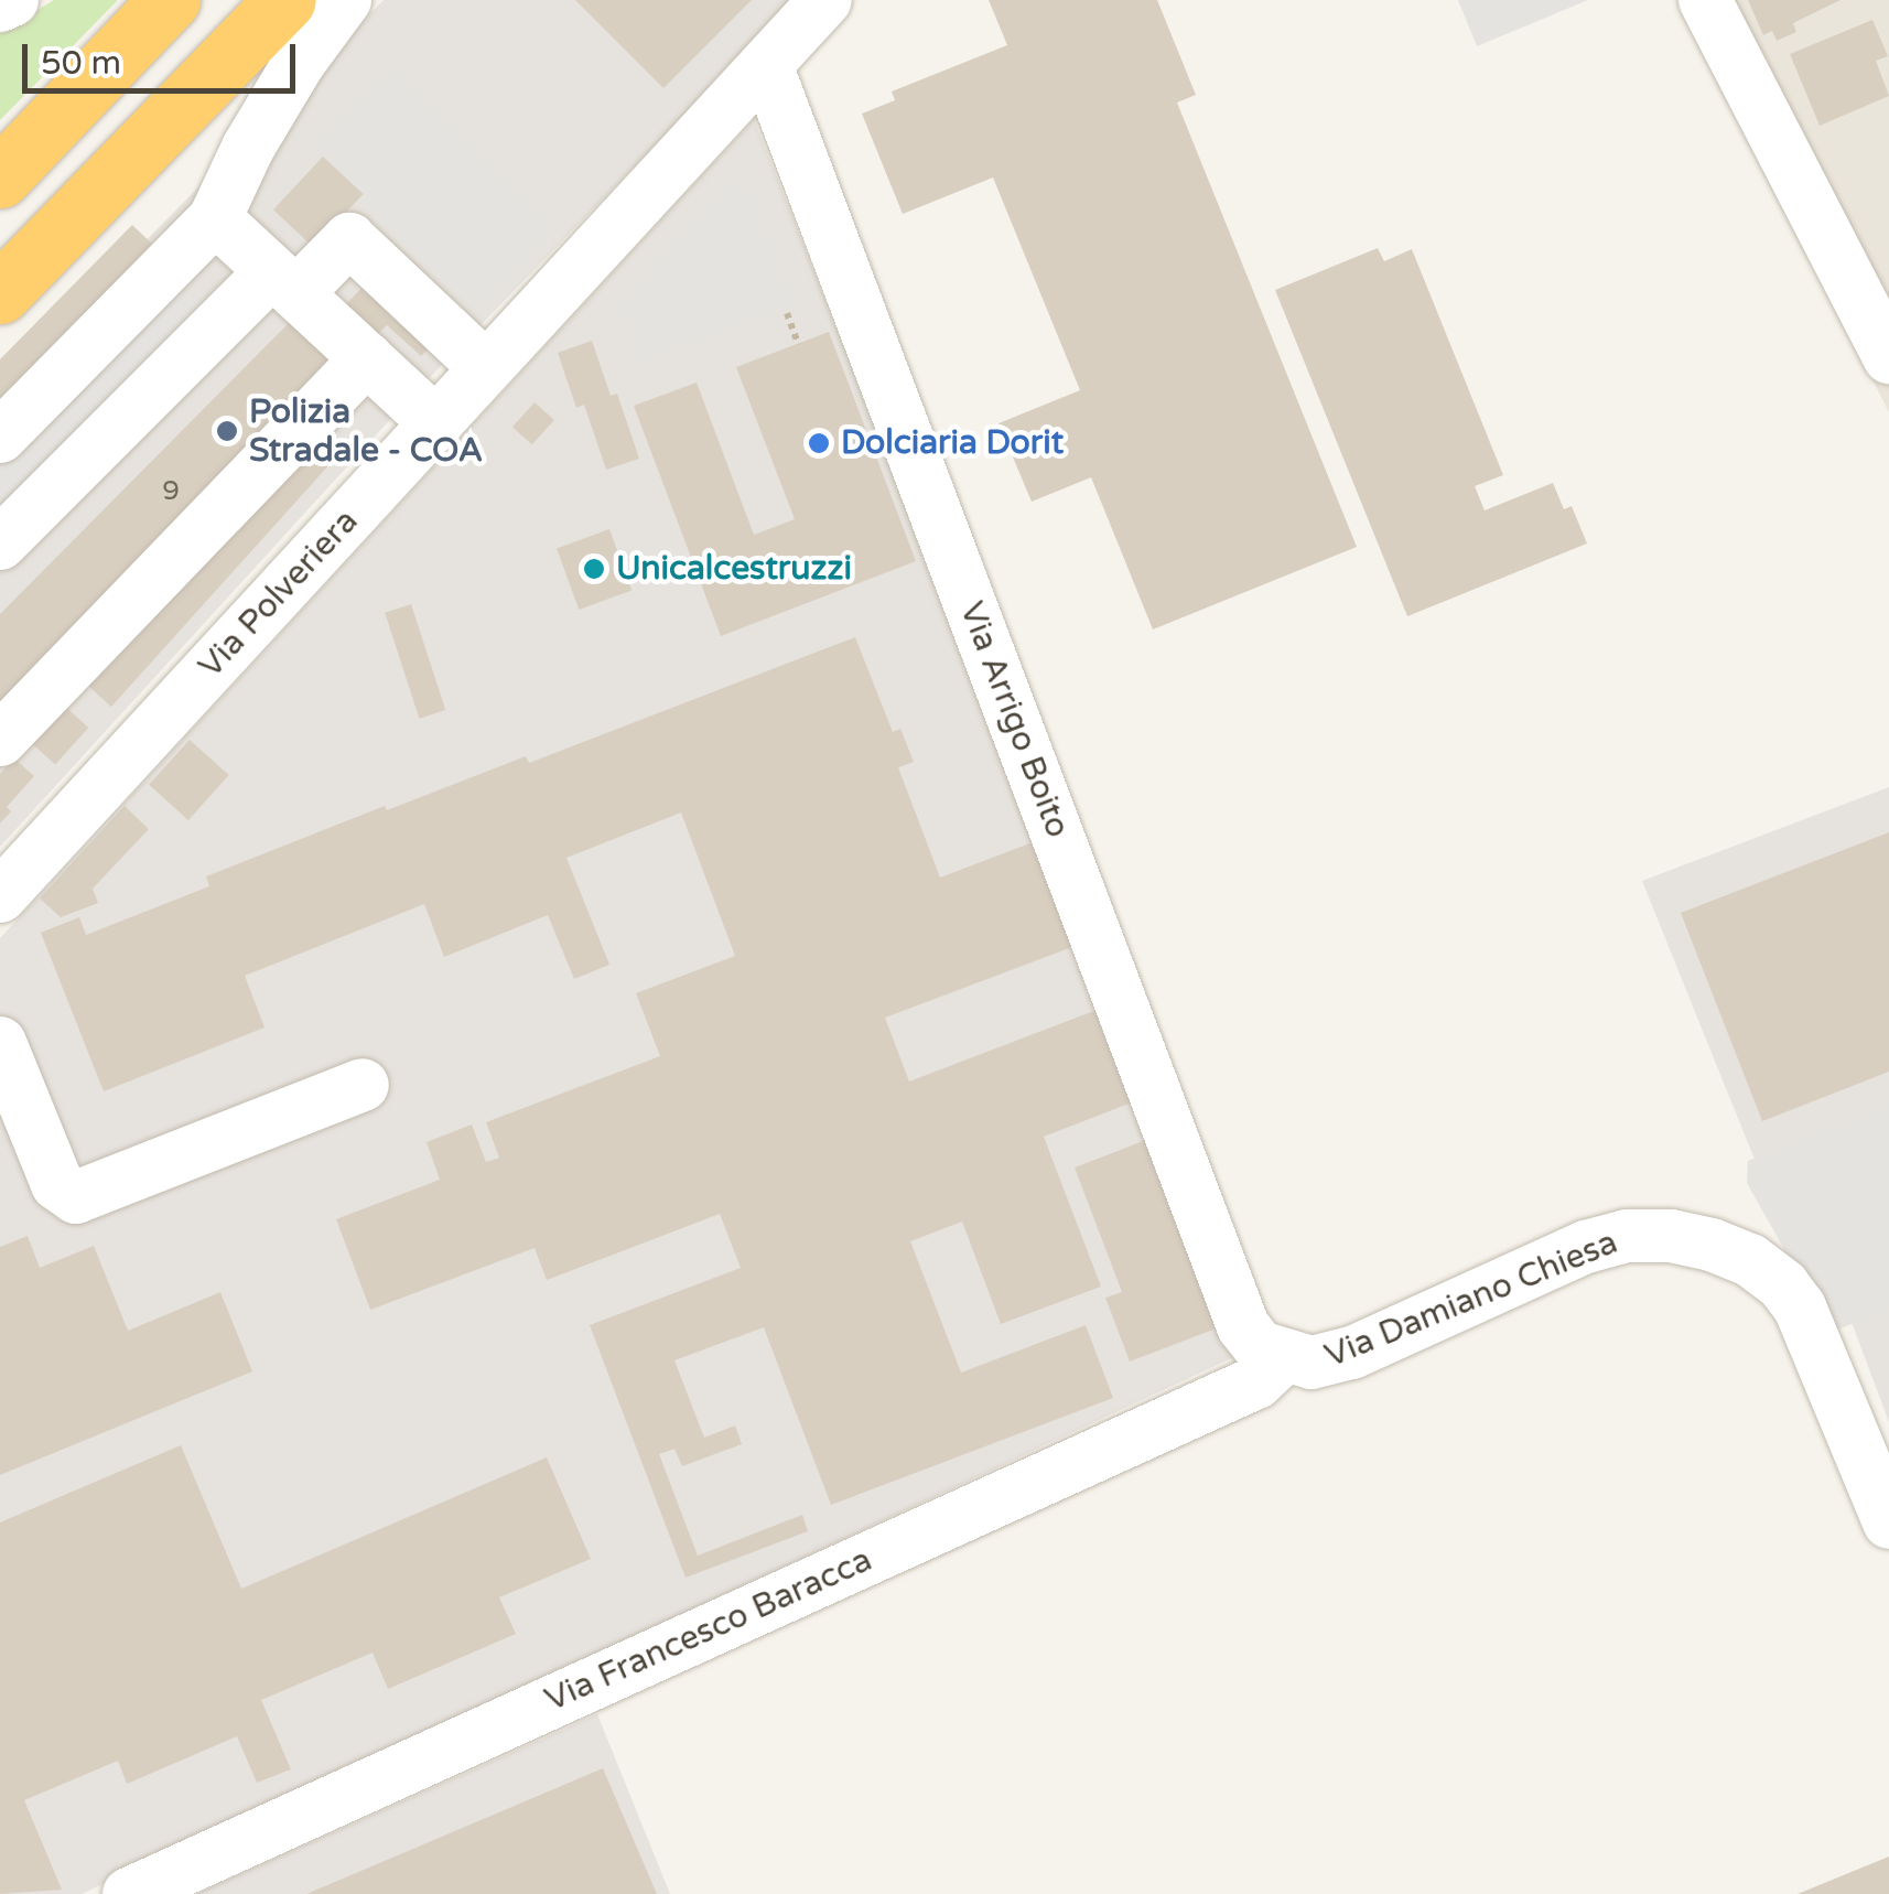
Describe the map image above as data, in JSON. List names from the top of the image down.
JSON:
{
  "streets": {
    "street": [
      "Via Polveriera",
      "Via Arrigo Boito",
      "Via Damiano Chiesa",
      "Via Francesco Baracca"
    ]
  },
  "crossings": [
    ["Via Polveriera", "Via Arrigo Boito"],
    ["Via Arrigo Boito", "Via Damiano Chiesa"],
    ["Via Arrigo Boito", "Via Francesco Baracca"],
    ["Via Damiano Chiesa", "Via Francesco Baracca"]
  ],
  "places": ["Polizia Stradale - COA", "Dolciaria Dorit", "Unicalcestruzzi"],
  "house_numbers": ["9"],
  "scale_bar": "50 m"
}
